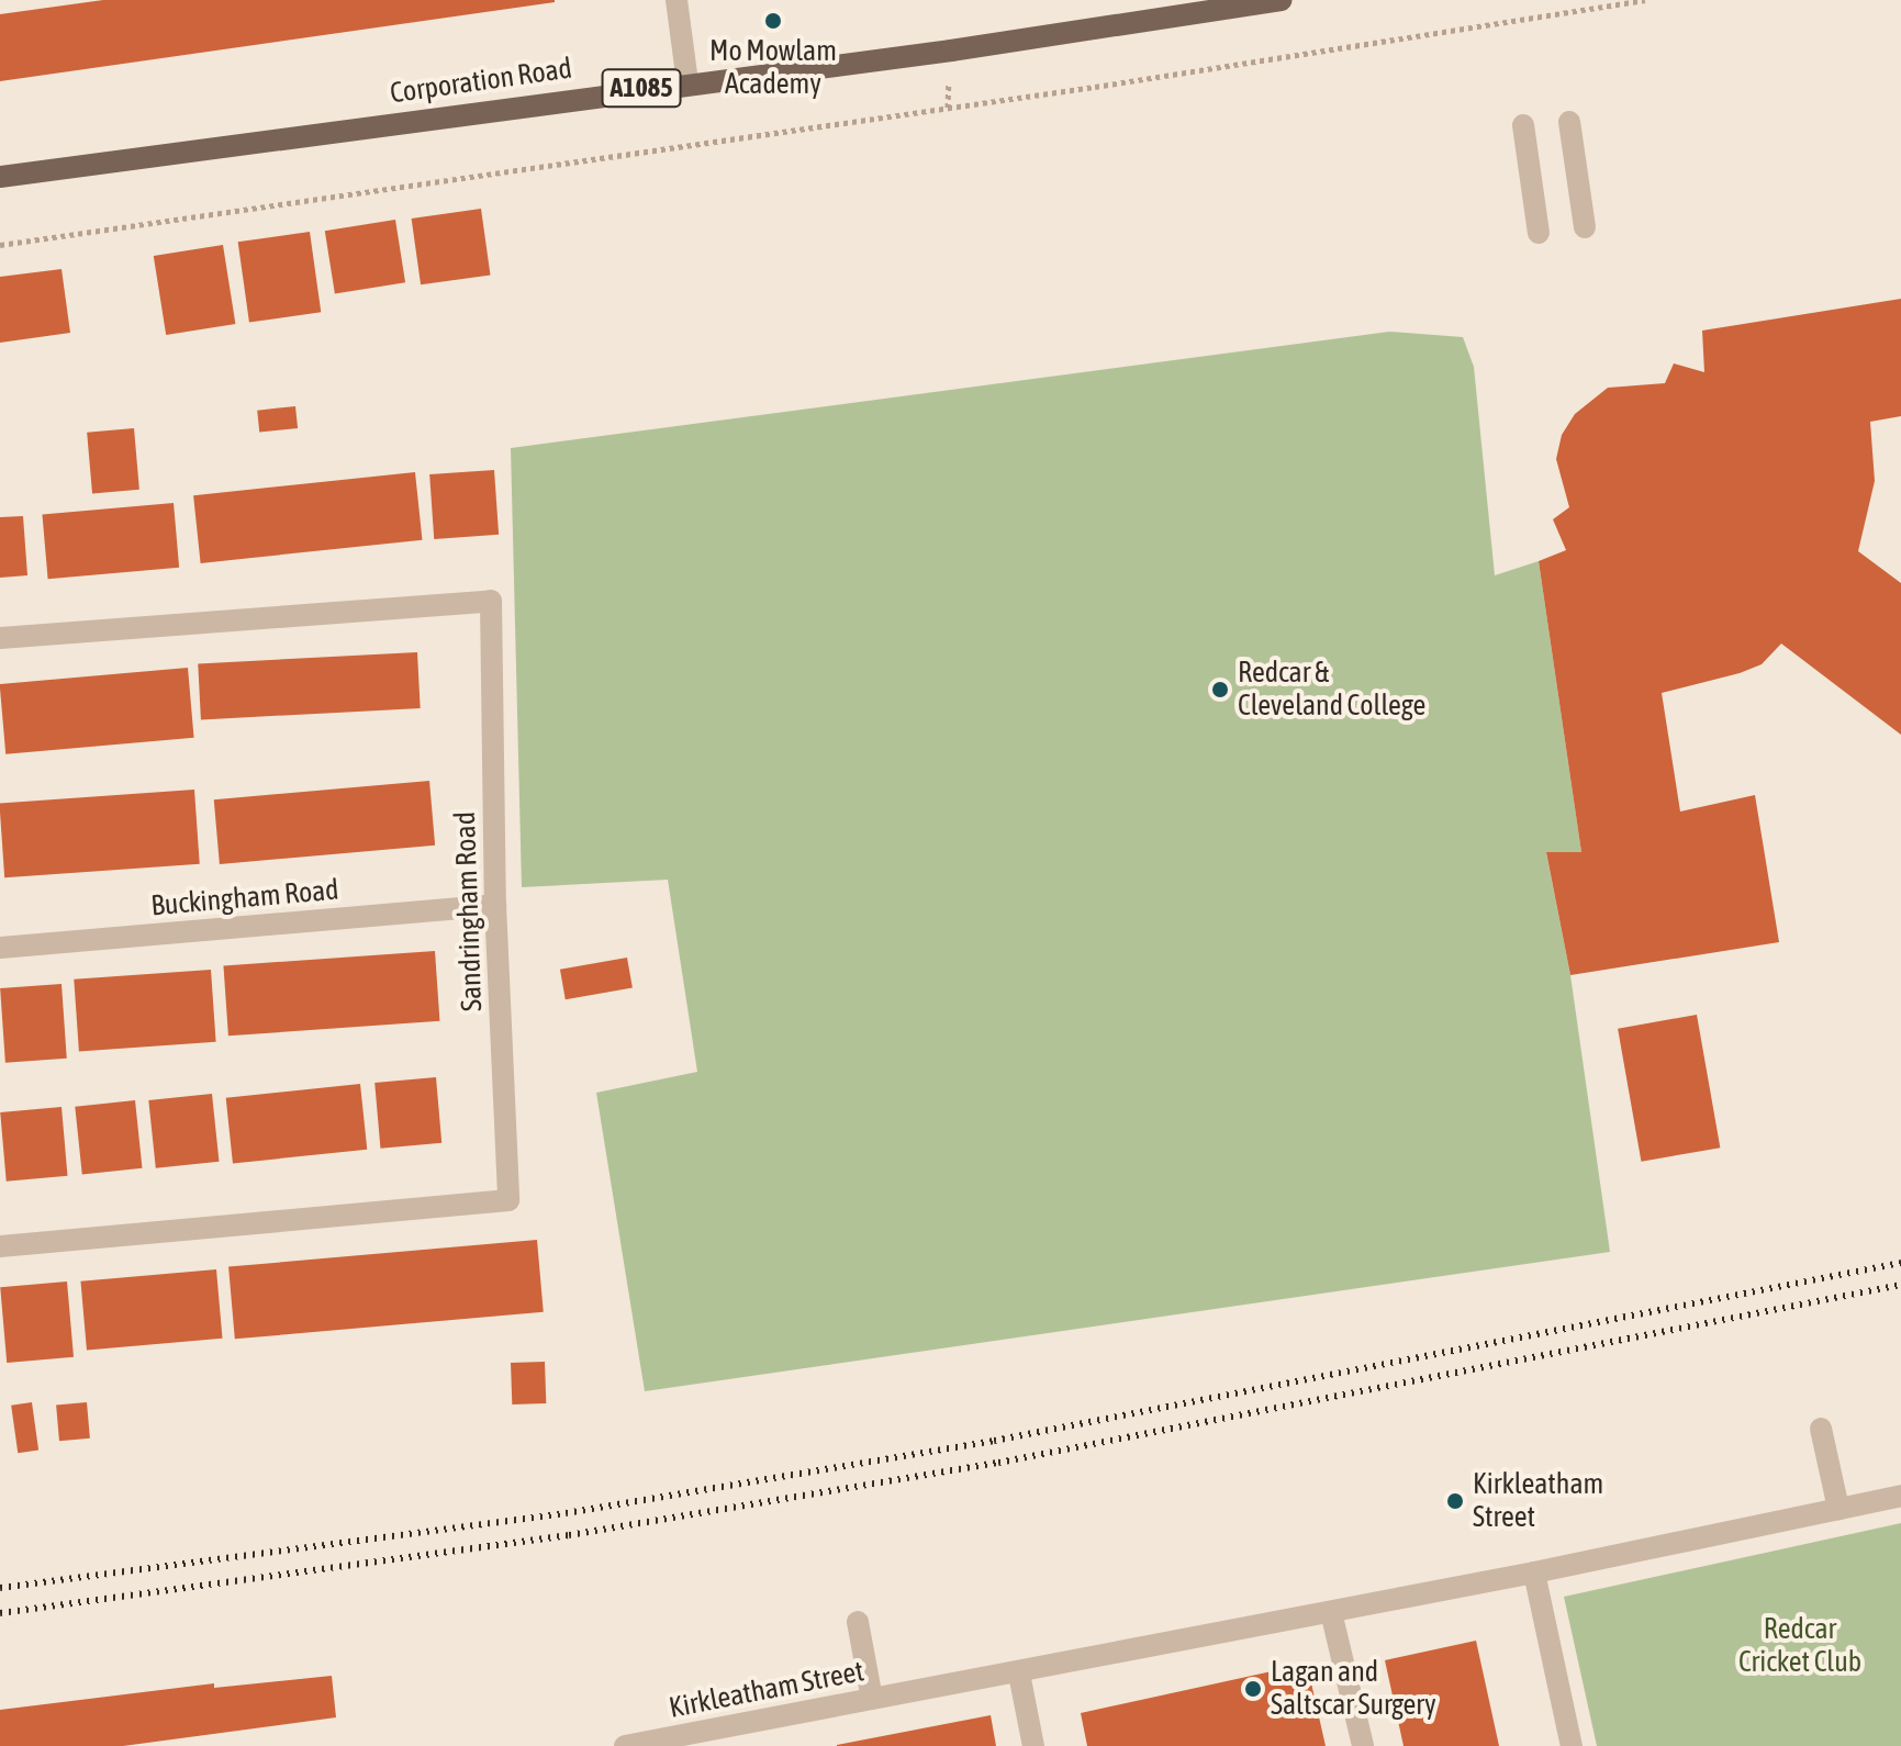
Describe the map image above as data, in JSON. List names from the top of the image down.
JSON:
{
  "streets": {
    "main road": ["Corporation Road", "A1085"],
    "street": ["Buckingham Road", "Sandringham Road", "Kirkleatham Street"]
  },
  "crossings": [
    ["Buckingham Road", "Sandringham Road"]
  ],
  "parks": ["Redcar Cricket Club"],
  "places": [
    "Mo Mowlam Academy",
    "Redcar & Cleveland College",
    "Kirkleatham Street",
    "Lagan and Saltscar Surgery"
  ]
}
